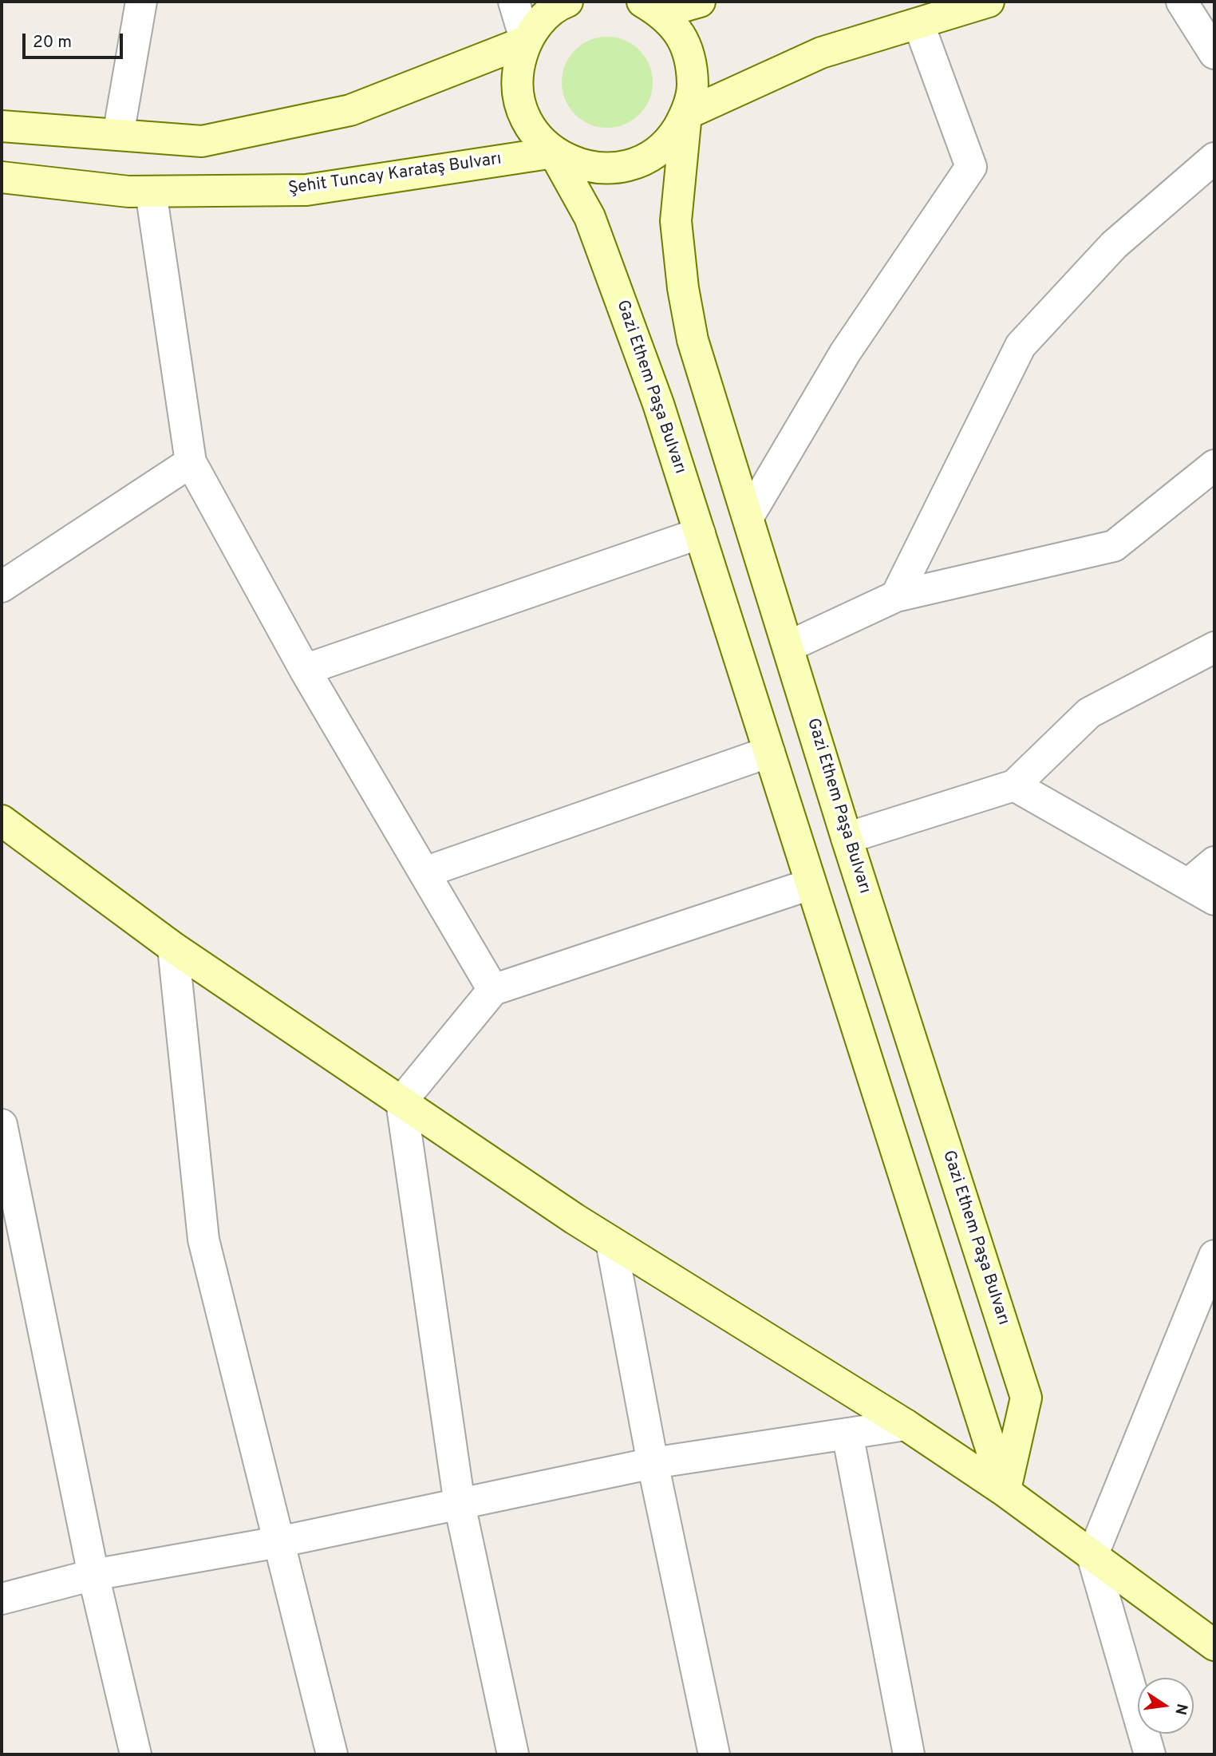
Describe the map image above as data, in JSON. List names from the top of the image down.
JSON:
{
  "streets": {
    "main road": ["Şehit Tuncay Karataş Bulvarı", "Gazi Ethem Paşa Bulvarı"]
  },
  "crossings": [
    ["Şehit Tuncay Karataş Bulvarı", "Gazi Ethem Paşa Bulvarı"]
  ],
  "scale_bar": "20 m",
  "north": "right"
}
